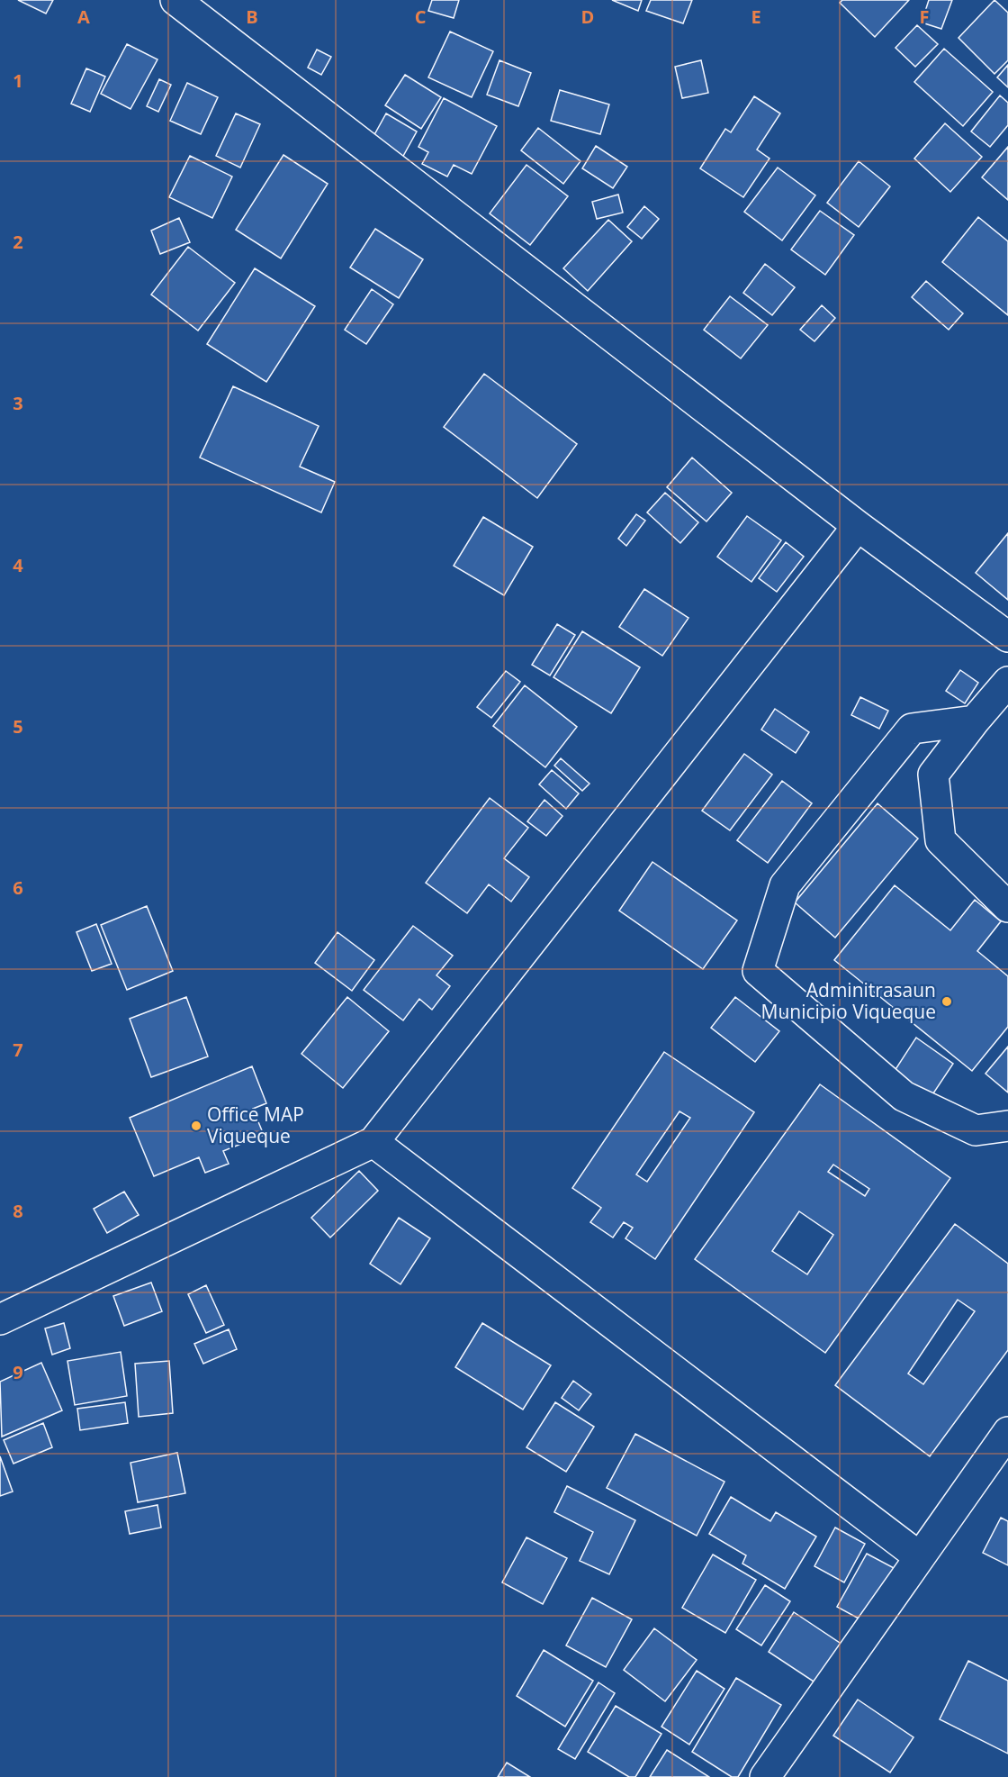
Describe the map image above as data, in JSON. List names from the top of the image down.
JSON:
{
  "places": ["Adminitrasaun Municipio Viqueque", "Office MAP Viqueque"],
  "grid": {
    "columns": [
      "A",
      "B",
      "C",
      "D",
      "E",
      "F"
    ],
    "rows": [
      "1",
      "2",
      "3",
      "4",
      "5",
      "6",
      "7",
      "8",
      "9"
    ]
  }
}
